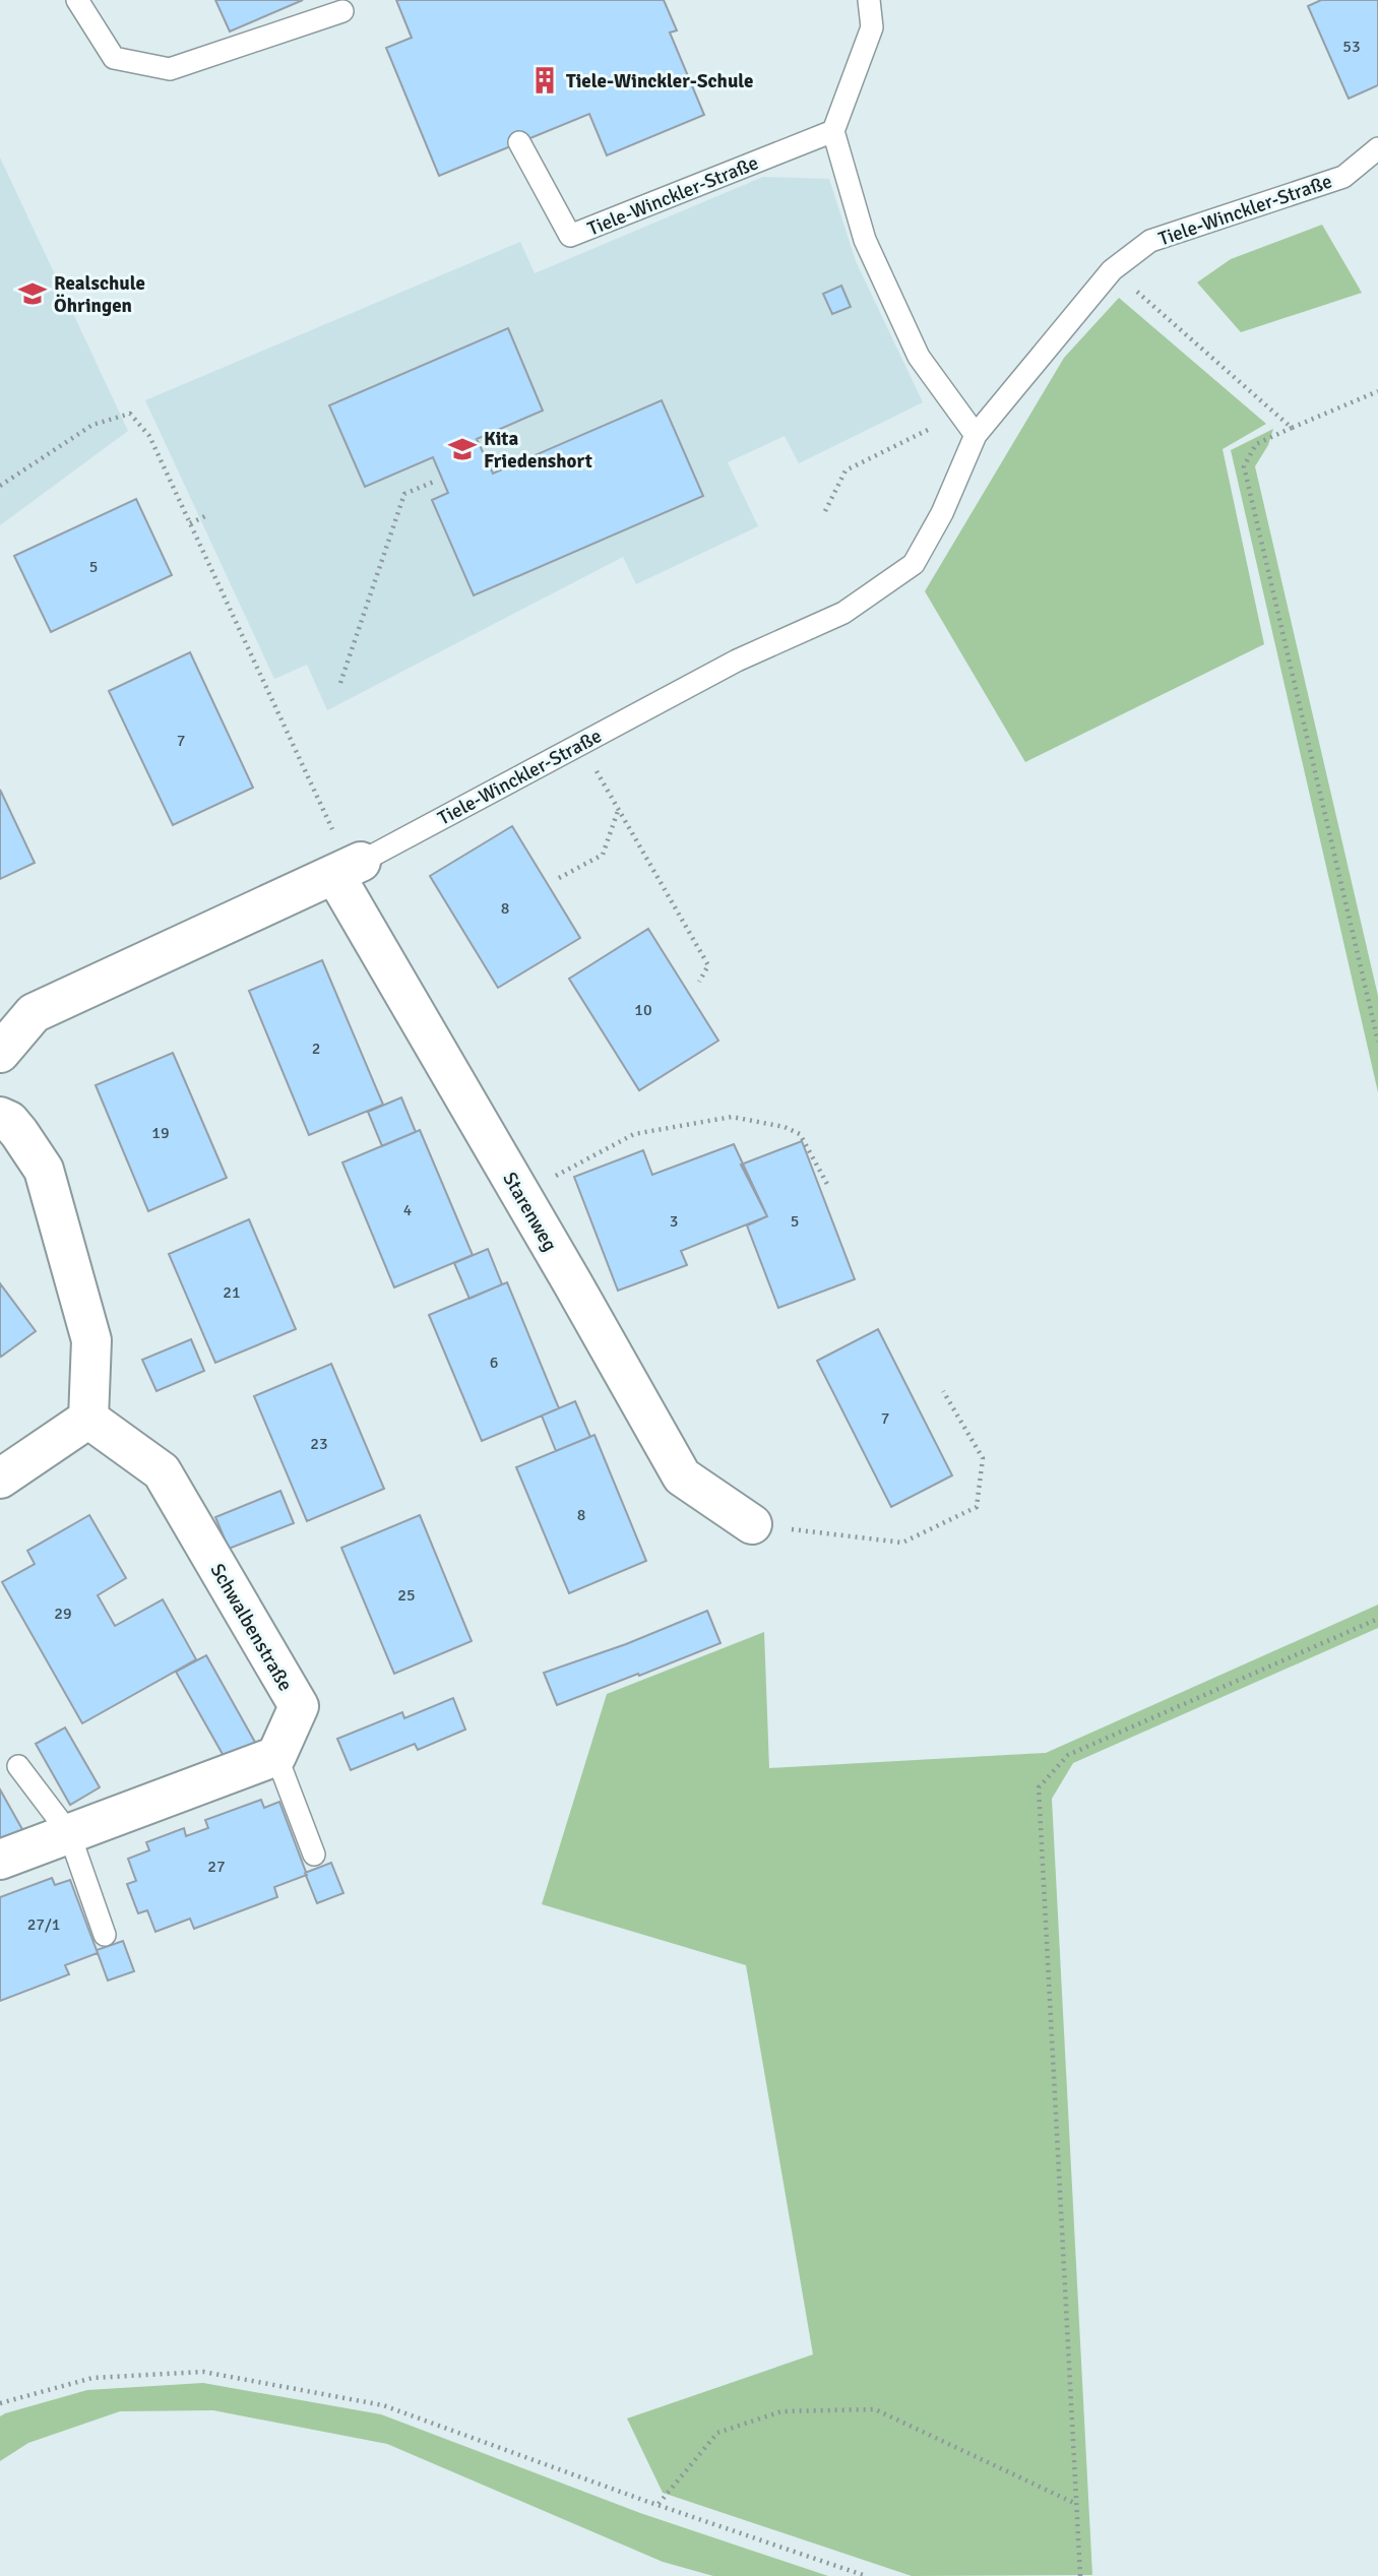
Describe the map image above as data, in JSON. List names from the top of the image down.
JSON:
{
  "streets": {
    "street": ["Tiele-Winckler-Straße", "Starenweg", "Schwalbenstraße"]
  },
  "crossings": [
    ["Tiele-Winckler-Straße", "Starenweg"]
  ],
  "places": {
    "building": ["Tiele-Winckler-Schule"],
    "school or university": ["Realschule Öhringen", "Kita Friedenshort"]
  },
  "house_numbers": [
    "53",
    "5",
    "7",
    "8",
    "10",
    "2",
    "19",
    "4",
    "3",
    "5",
    "21",
    "6",
    "7",
    "23",
    "8",
    "25",
    "29",
    "27",
    "27/1"
  ]
}
